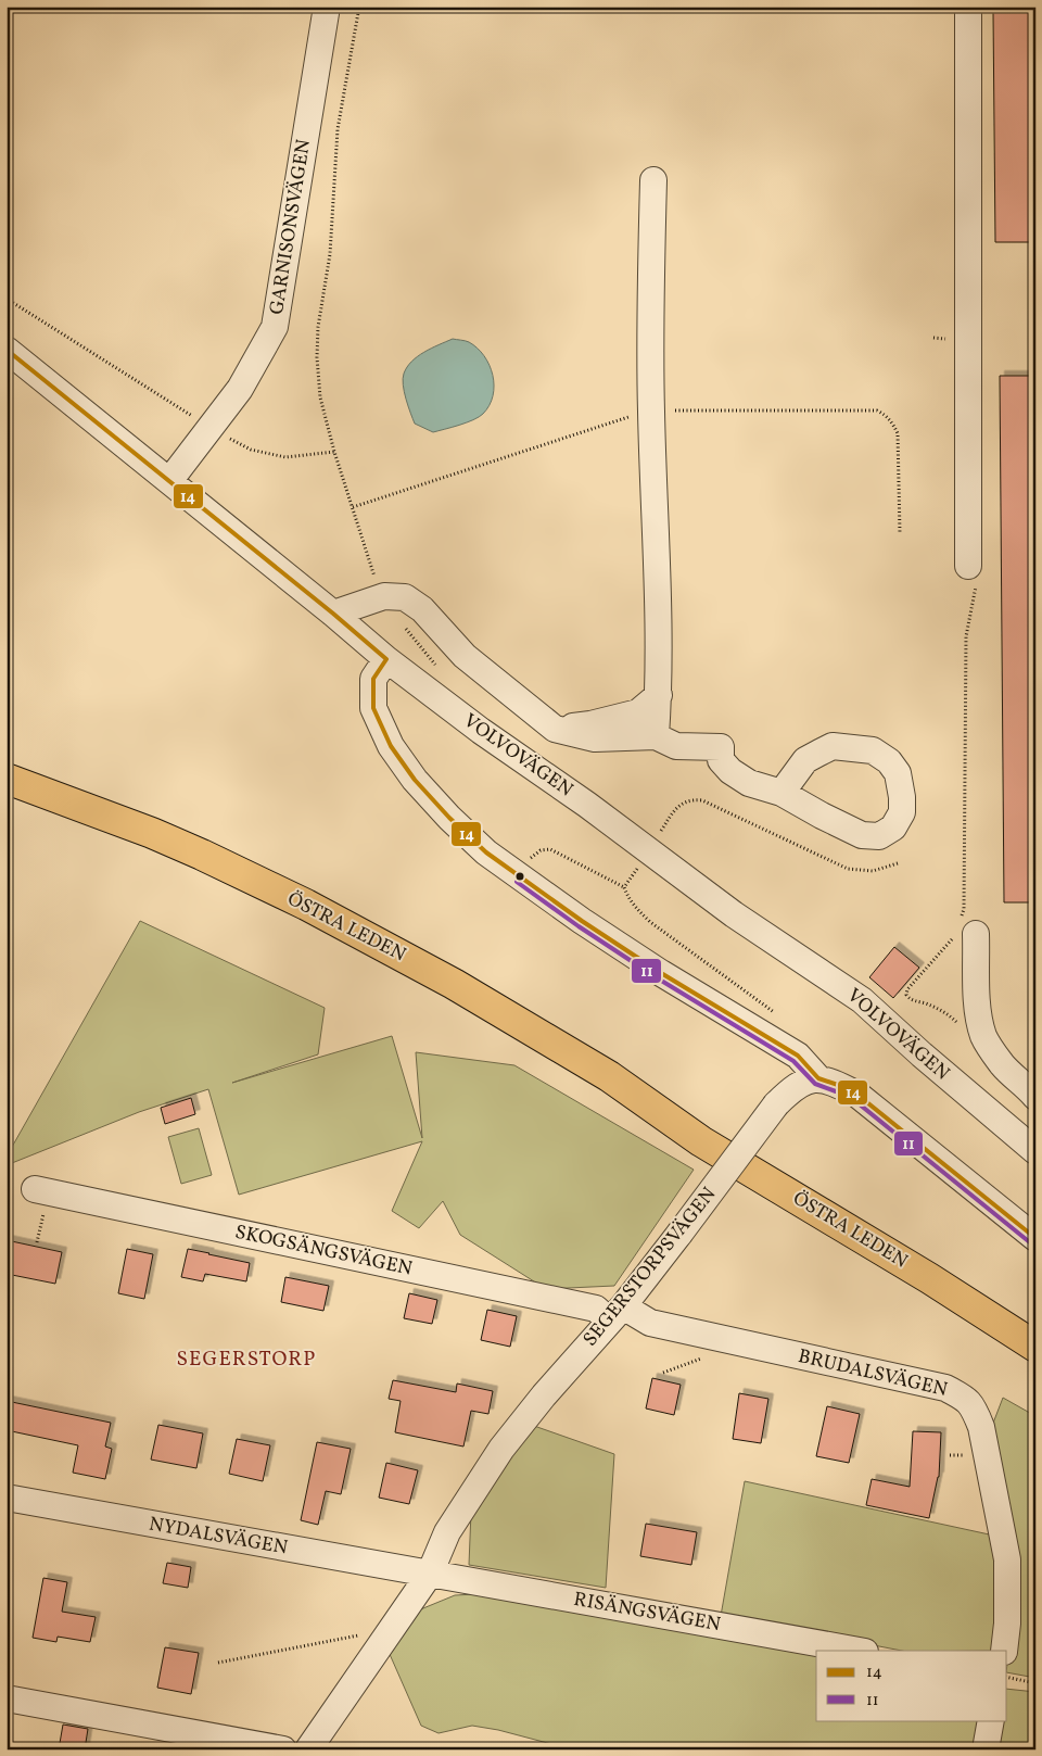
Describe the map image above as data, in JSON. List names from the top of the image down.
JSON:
{
  "streets": {
    "highway": ["ÖSTRA LEDEN"],
    "street": [
      "GARNISONSVÄGEN",
      "VOLVOVÄGEN",
      "SKOGSÄNGSVÄGEN",
      "SEGERSTORPSVÄGEN",
      "BRUDALSVÄGEN",
      "NYDALSVÄGEN",
      "RISÄNGSVÄGEN"
    ]
  },
  "crossings": [
    ["GARNISONSVÄGEN", "VOLVOVÄGEN"],
    ["SKOGSÄNGSVÄGEN", "SEGERSTORPSVÄGEN"],
    ["SKOGSÄNGSVÄGEN", "BRUDALSVÄGEN"],
    ["SEGERSTORPSVÄGEN", "BRUDALSVÄGEN"],
    ["SEGERSTORPSVÄGEN", "NYDALSVÄGEN"],
    ["SEGERSTORPSVÄGEN", "RISÄNGSVÄGEN"],
    ["NYDALSVÄGEN", "RISÄNGSVÄGEN"]
  ],
  "districts": ["SEGERSTORP"],
  "lines": ["transit line 14", "transit line 11"],
  "legend": ["14", "11"]
}
